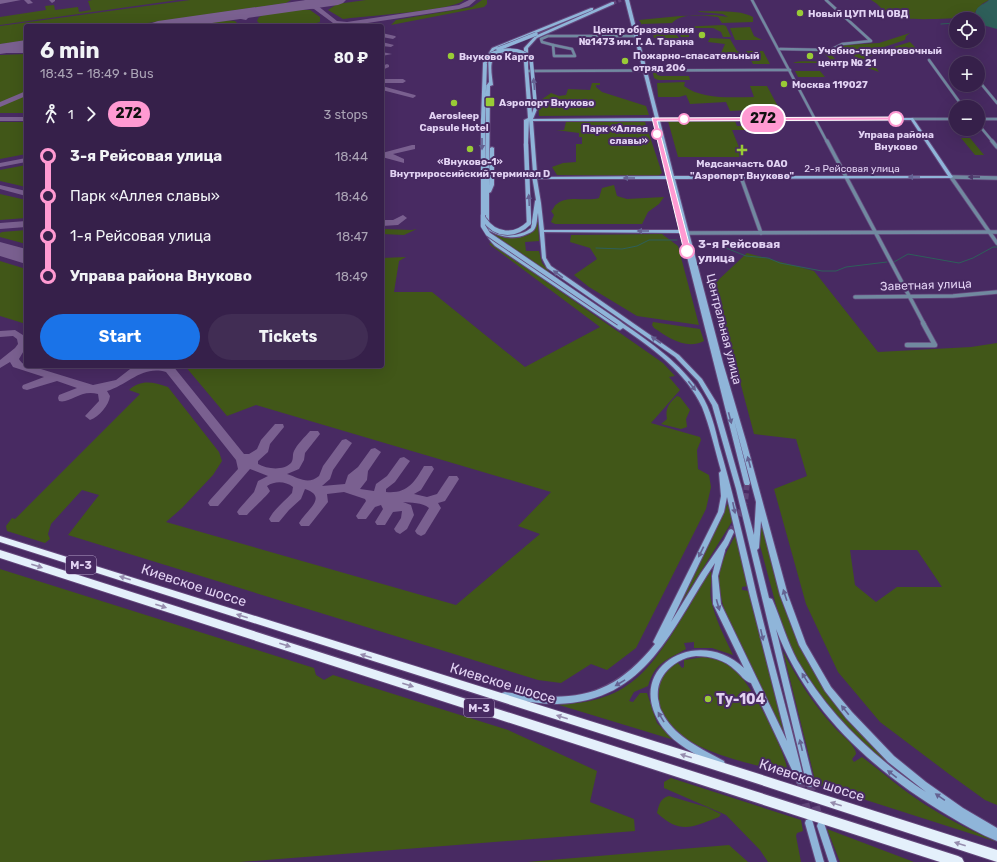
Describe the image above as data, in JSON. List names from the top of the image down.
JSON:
{
  "streets": {
    "highway": ["М-3", "Киевское шоссе"],
    "main road": ["2-я Рейсовая улица", "Центральная улица"],
    "street": ["Заветная улица"]
  },
  "crossings": [
    ["2-я Рейсовая улица", "Центральная улица"]
  ],
  "places": {
    "other": [
      "Новый ЦУП МЦ ОВД",
      "Центр образования №1473 им. Г. А. Тарана",
      "Внуково Карго",
      "Учебно-тренировочный центр № 21",
      "Пожарно-спасательный отряд 206",
      "Москва 119027",
      "Aerosleep Capsule Hotel",
      "Управа района Внуково",
      "Парк «Аллея славы»",
      "«Внуково-1» Внутрироссийский терминал D",
      "3-я Рейсовая улица",
      "Ту-104"
    ],
    "transit": ["Аэропорт Внуково"],
    "health": ["Медсанчасть ОАО \"Аэропорт Внуково\""]
  },
  "lines": ["bus line 272"],
  "page": {
    "on_map": "272",
    "map_buttons": ["+", "−"],
    "heading": ["6 min", "18:43 – 18:49 · Bus", "80 ₽"],
    "legs": ["1", "272", "3 stops"],
    "list": [
      {
        "name": "3-я Рейсовая улица",
        "value": "18:44"
      },
      {
        "name": "Парк «Аллея славы»",
        "value": "18:46"
      },
      {
        "name": "1-я Рейсовая улица",
        "value": "18:47"
      },
      {
        "name": "Управа района Внуково",
        "value": "18:49"
      }
    ],
    "buttons": ["Start", "Tickets"]
  }
}
